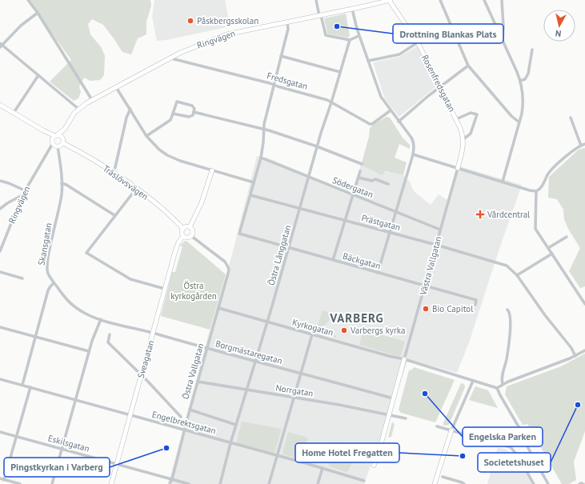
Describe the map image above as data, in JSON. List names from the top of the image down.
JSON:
{
  "streets": {
    "street": [
      "Ringvägen",
      "Fredsgatan",
      "Rosenfredsgatan",
      "Träslövsvägen",
      "Södergatan",
      "Prästgatan",
      "Skansgatan",
      "Östra Långgatan",
      "Bäckgatan",
      "Västra Vallgatan",
      "Kyrkogatan",
      "Borgmästaregatan",
      "Sveagatan",
      "Östra Vallgatan",
      "Norrgatan",
      "Engelbrektsgatan",
      "Eskilsgatan"
    ]
  },
  "crossings": [
    ["Ringvägen", "Fredsgatan"],
    ["Ringvägen", "Rosenfredsgatan"],
    ["Ringvägen", "Träslövsvägen"],
    ["Ringvägen", "Skansgatan"],
    ["Fredsgatan", "Östra Långgatan"],
    ["Rosenfredsgatan", "Västra Vallgatan"],
    ["Träslövsvägen", "Skansgatan"],
    ["Träslövsvägen", "Sveagatan"],
    ["Träslövsvägen", "Östra Vallgatan"],
    ["Södergatan", "Östra Långgatan"],
    ["Södergatan", "Västra Vallgatan"],
    ["Prästgatan", "Östra Långgatan"],
    ["Prästgatan", "Bäckgatan"],
    ["Prästgatan", "Västra Vallgatan"],
    ["Skansgatan", "Borgmästaregatan"],
    ["Östra Långgatan", "Bäckgatan"],
    ["Östra Långgatan", "Kyrkogatan"],
    ["Östra Långgatan", "Borgmästaregatan"],
    ["Östra Långgatan", "Norrgatan"],
    ["Östra Långgatan", "Engelbrektsgatan"],
    ["Bäckgatan", "Västra Vallgatan"],
    ["Västra Vallgatan", "Kyrkogatan"],
    ["Västra Vallgatan", "Borgmästaregatan"],
    ["Västra Vallgatan", "Norrgatan"],
    ["Kyrkogatan", "Östra Vallgatan"],
    ["Borgmästaregatan", "Sveagatan"],
    ["Borgmästaregatan", "Östra Vallgatan"],
    ["Sveagatan", "Östra Vallgatan"],
    ["Sveagatan", "Engelbrektsgatan"],
    ["Sveagatan", "Eskilsgatan"],
    ["Östra Vallgatan", "Norrgatan"],
    ["Östra Vallgatan", "Engelbrektsgatan"],
    ["Östra Vallgatan", "Eskilsgatan"]
  ],
  "districts": ["VARBERG"],
  "parks": ["Östra kyrkogården"],
  "places": {
    "other": [
      "Påskbergsskolan",
      "Drottning Blankas Plats",
      "Bio Capitol",
      "Varbergs kyrka",
      "Engelska Parken",
      "Societetshuset",
      "Pingstkyrkan i Varberg",
      "Home Hotel Fregatten"
    ],
    "health": ["Vårdcentral"]
  },
  "north": "bottom"
}
